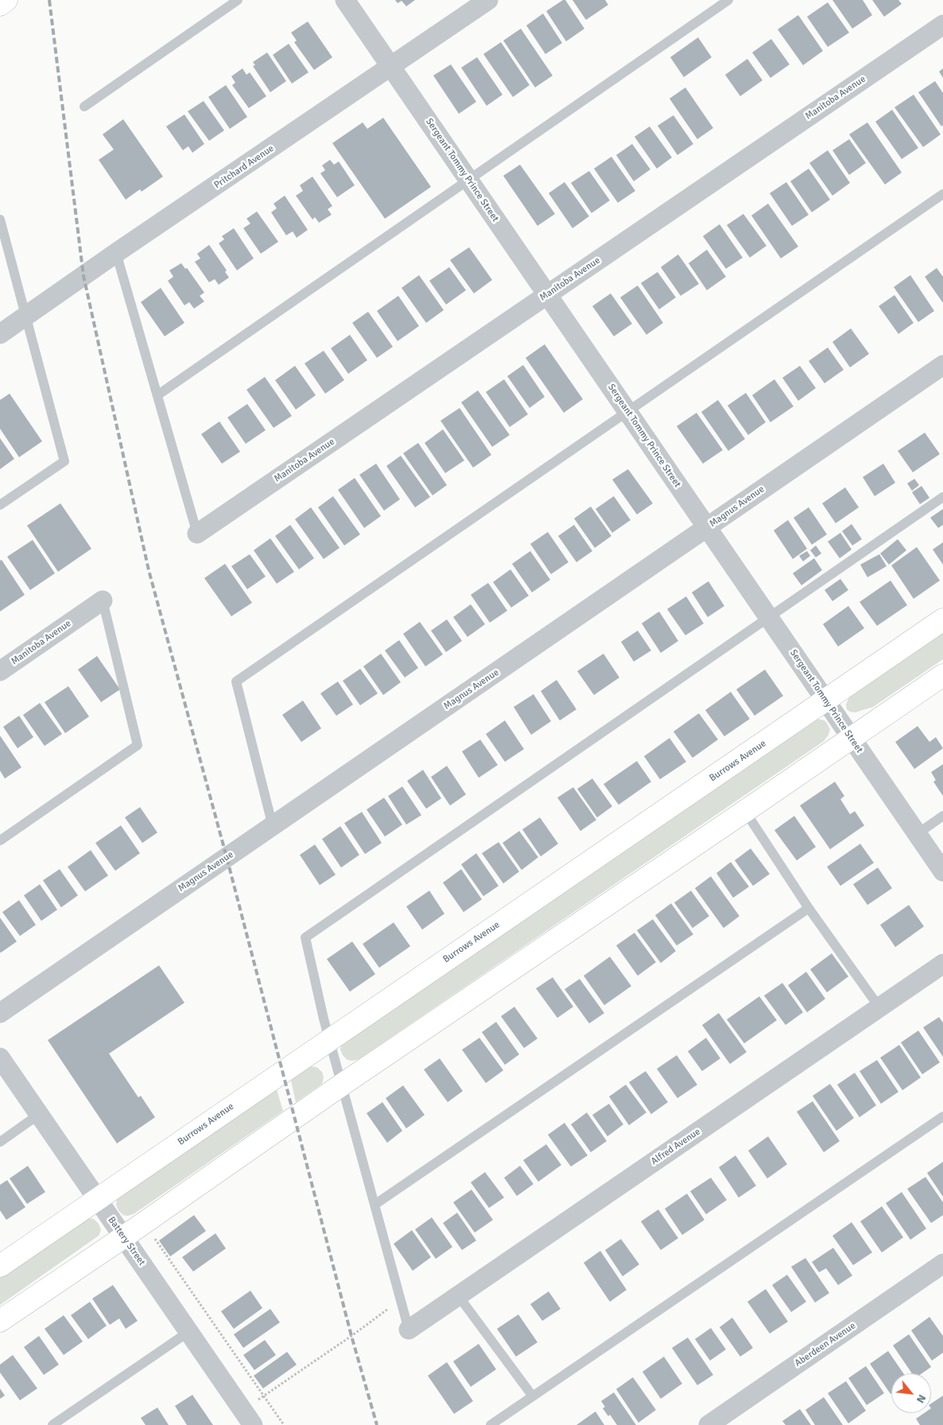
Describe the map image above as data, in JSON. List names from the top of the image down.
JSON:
{
  "streets": {
    "street": [
      "Manitoba Avenue",
      "Pritchard Avenue",
      "Sergeant Tommy Prince Street",
      "Magnus Avenue",
      "Burrows Avenue",
      "Alfred Avenue",
      "Battery Street",
      "Aberdeen Avenue"
    ]
  },
  "crossings": [
    ["Manitoba Avenue", "Sergeant Tommy Prince Street"],
    ["Pritchard Avenue", "Sergeant Tommy Prince Street"],
    ["Sergeant Tommy Prince Street", "Magnus Avenue"],
    ["Sergeant Tommy Prince Street", "Burrows Avenue"],
    ["Burrows Avenue", "Battery Street"]
  ],
  "north": "bottom right"
}
